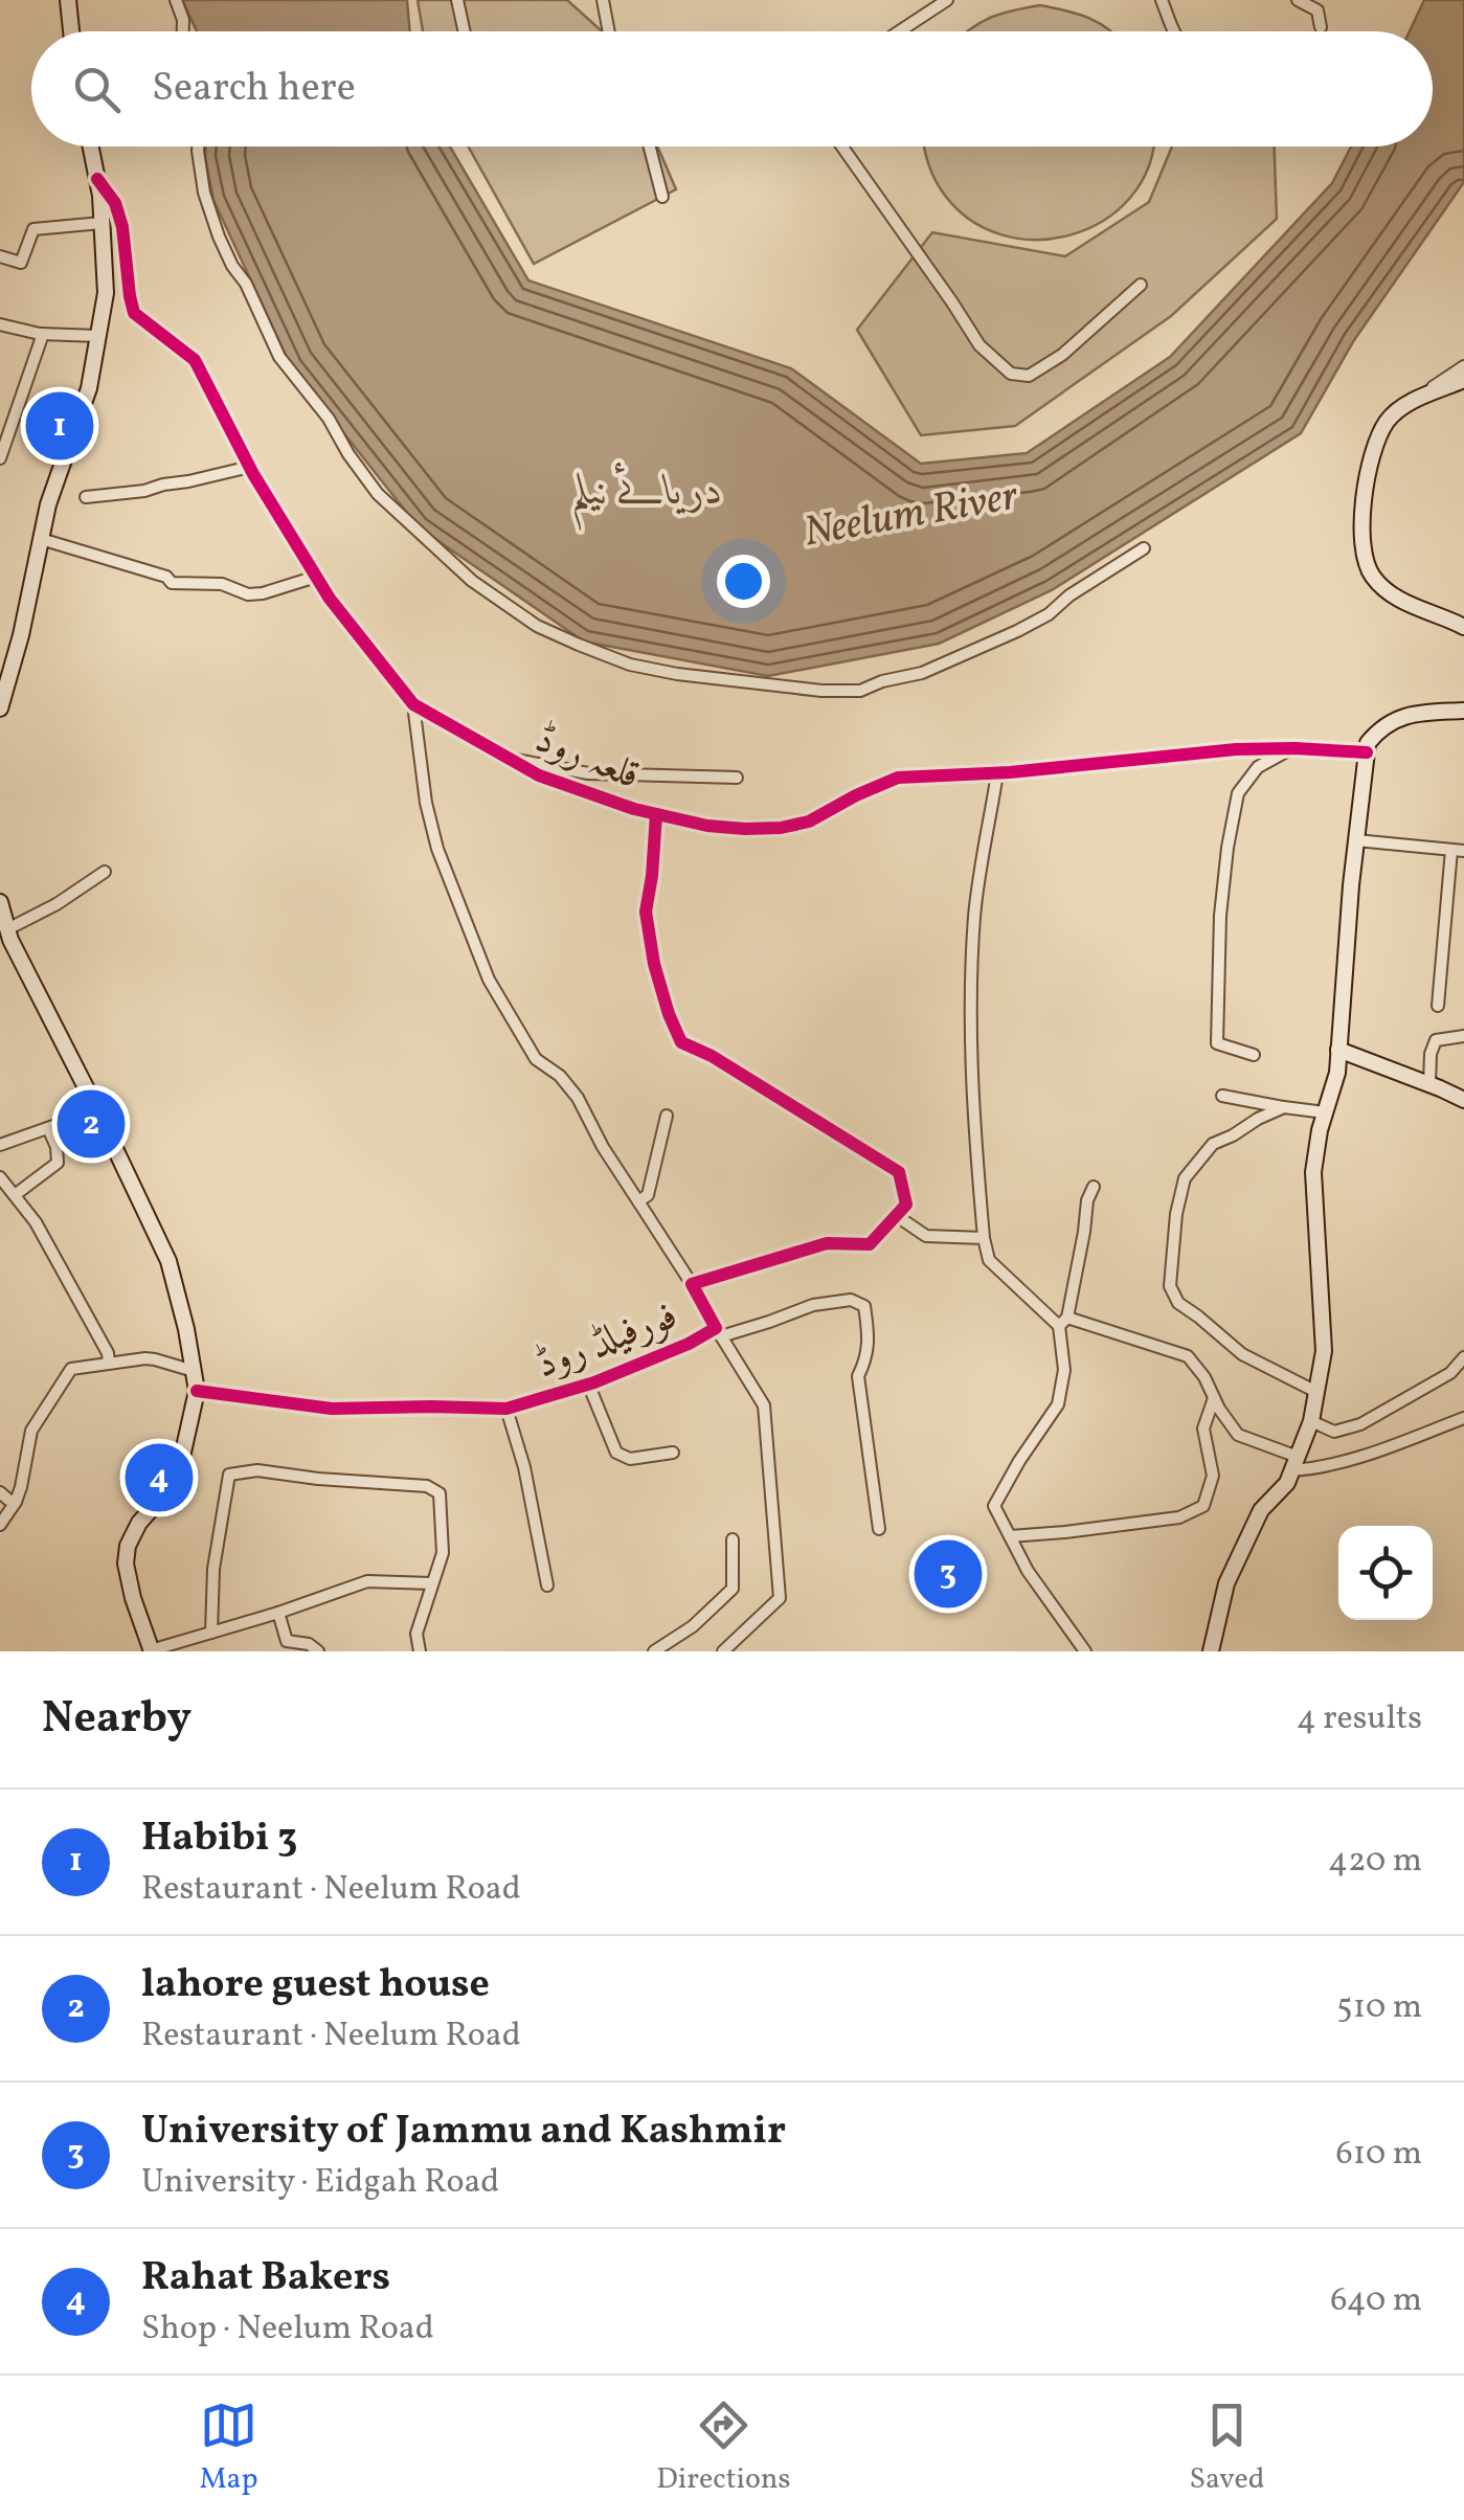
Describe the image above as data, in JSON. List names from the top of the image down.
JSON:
{
  "streets": {
    "street": ["قلعہ روڈ", "فورفیلڈ روڈ"]
  },
  "water": ["دریائے نیلم", "Neelum River"],
  "page": {
    "search": "Search here",
    "pins": [
      "1",
      "2",
      "4",
      "3"
    ],
    "heading": ["Nearby", "4 results"],
    "list": [
      {
        "mark": "1",
        "name": "Habibi 3",
        "note": "Restaurant · Neelum Road",
        "value": "420 m"
      },
      {
        "mark": "2",
        "name": "lahore guest house",
        "note": "Restaurant · Neelum Road",
        "value": "510 m"
      },
      {
        "mark": "3",
        "name": "University of Jammu and Kashmir",
        "note": "University · Eidgah Road",
        "value": "610 m"
      },
      {
        "mark": "4",
        "name": "Rahat Bakers",
        "note": "Shop · Neelum Road",
        "value": "640 m"
      }
    ],
    "nav": ["Map", "Directions", "Saved"]
  }
}
